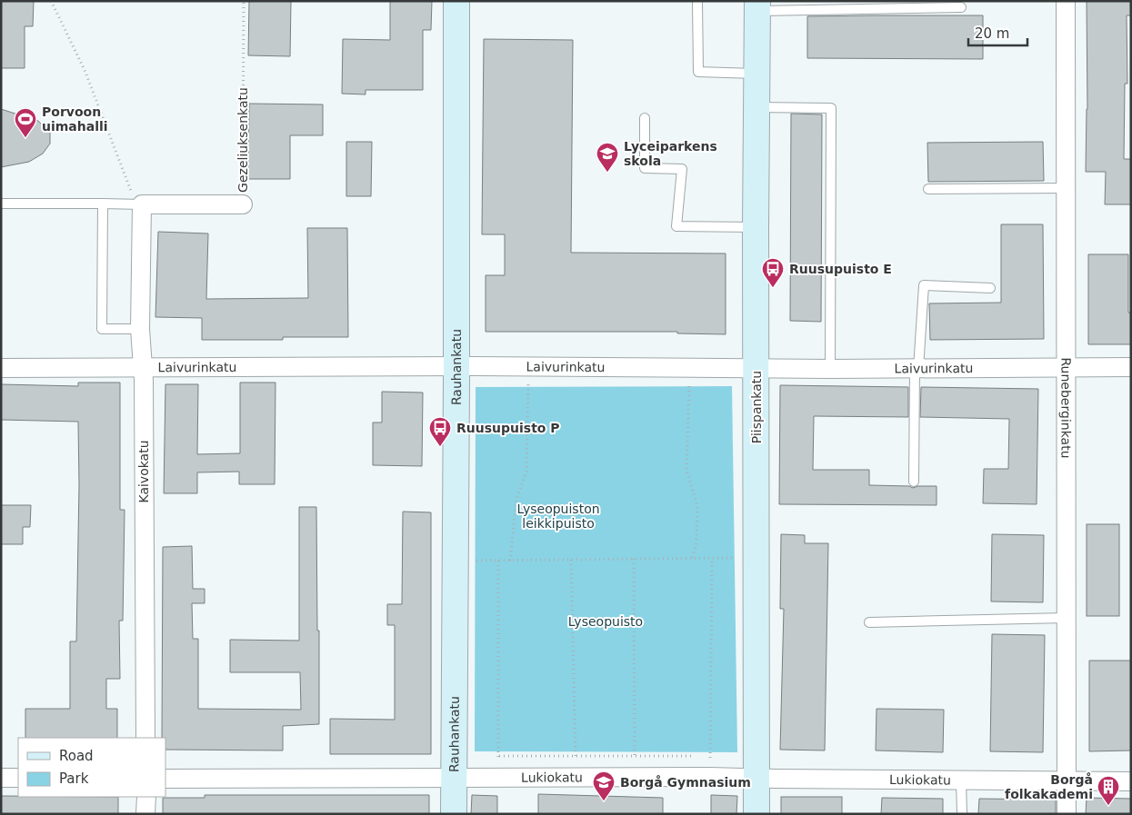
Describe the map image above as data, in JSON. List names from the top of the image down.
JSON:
{
  "streets": {
    "street": [
      "Gezeliuksenkatu",
      "Rauhankatu",
      "Laivurinkatu",
      "Piispankatu",
      "Runeberginkatu",
      "Kaivokatu",
      "Lukiokatu"
    ]
  },
  "crossings": [
    ["Gezeliuksenkatu", "Kaivokatu"],
    ["Rauhankatu", "Laivurinkatu"],
    ["Rauhankatu", "Lukiokatu"],
    ["Laivurinkatu", "Piispankatu"],
    ["Laivurinkatu", "Runeberginkatu"],
    ["Laivurinkatu", "Kaivokatu"],
    ["Piispankatu", "Lukiokatu"],
    ["Runeberginkatu", "Lukiokatu"]
  ],
  "parks": ["Lyseopuiston leikkipuisto", "Lyseopuisto"],
  "places": {
    "sports": ["Porvoon uimahalli"],
    "school or university": ["Lyceiparkens skola", "Borgå Gymnasium"],
    "bus stop": ["Ruusupuisto E", "Ruusupuisto P"],
    "building": ["Borgå folkakademi"]
  },
  "legend": ["Road", "Park"],
  "scale_bar": "20 m"
}
